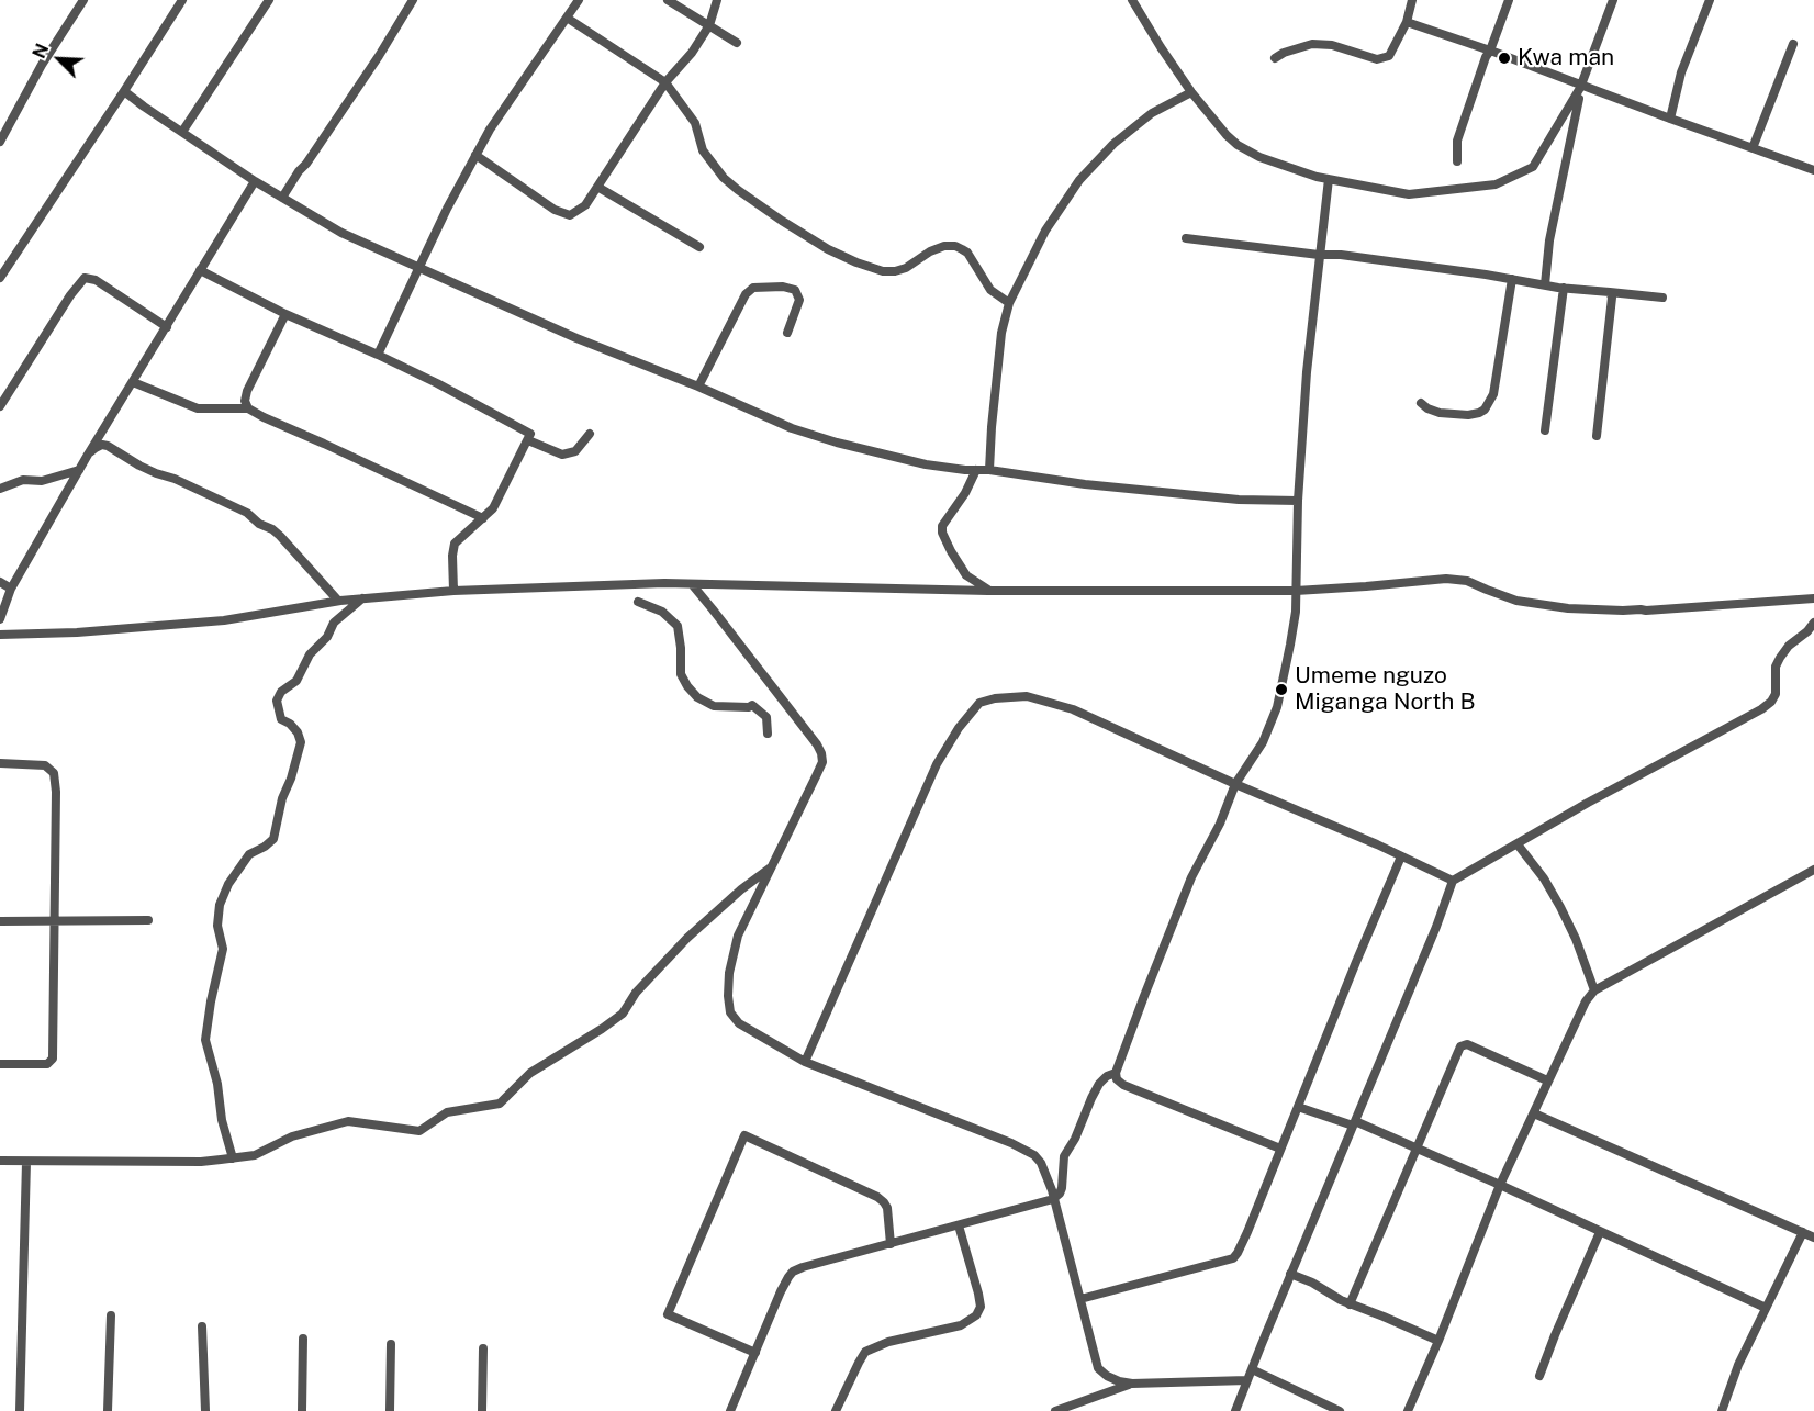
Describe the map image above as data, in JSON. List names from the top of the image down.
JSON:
{
  "places": ["Kwa man", "Umeme nguzo Miganga North B"],
  "north": "top left"
}
